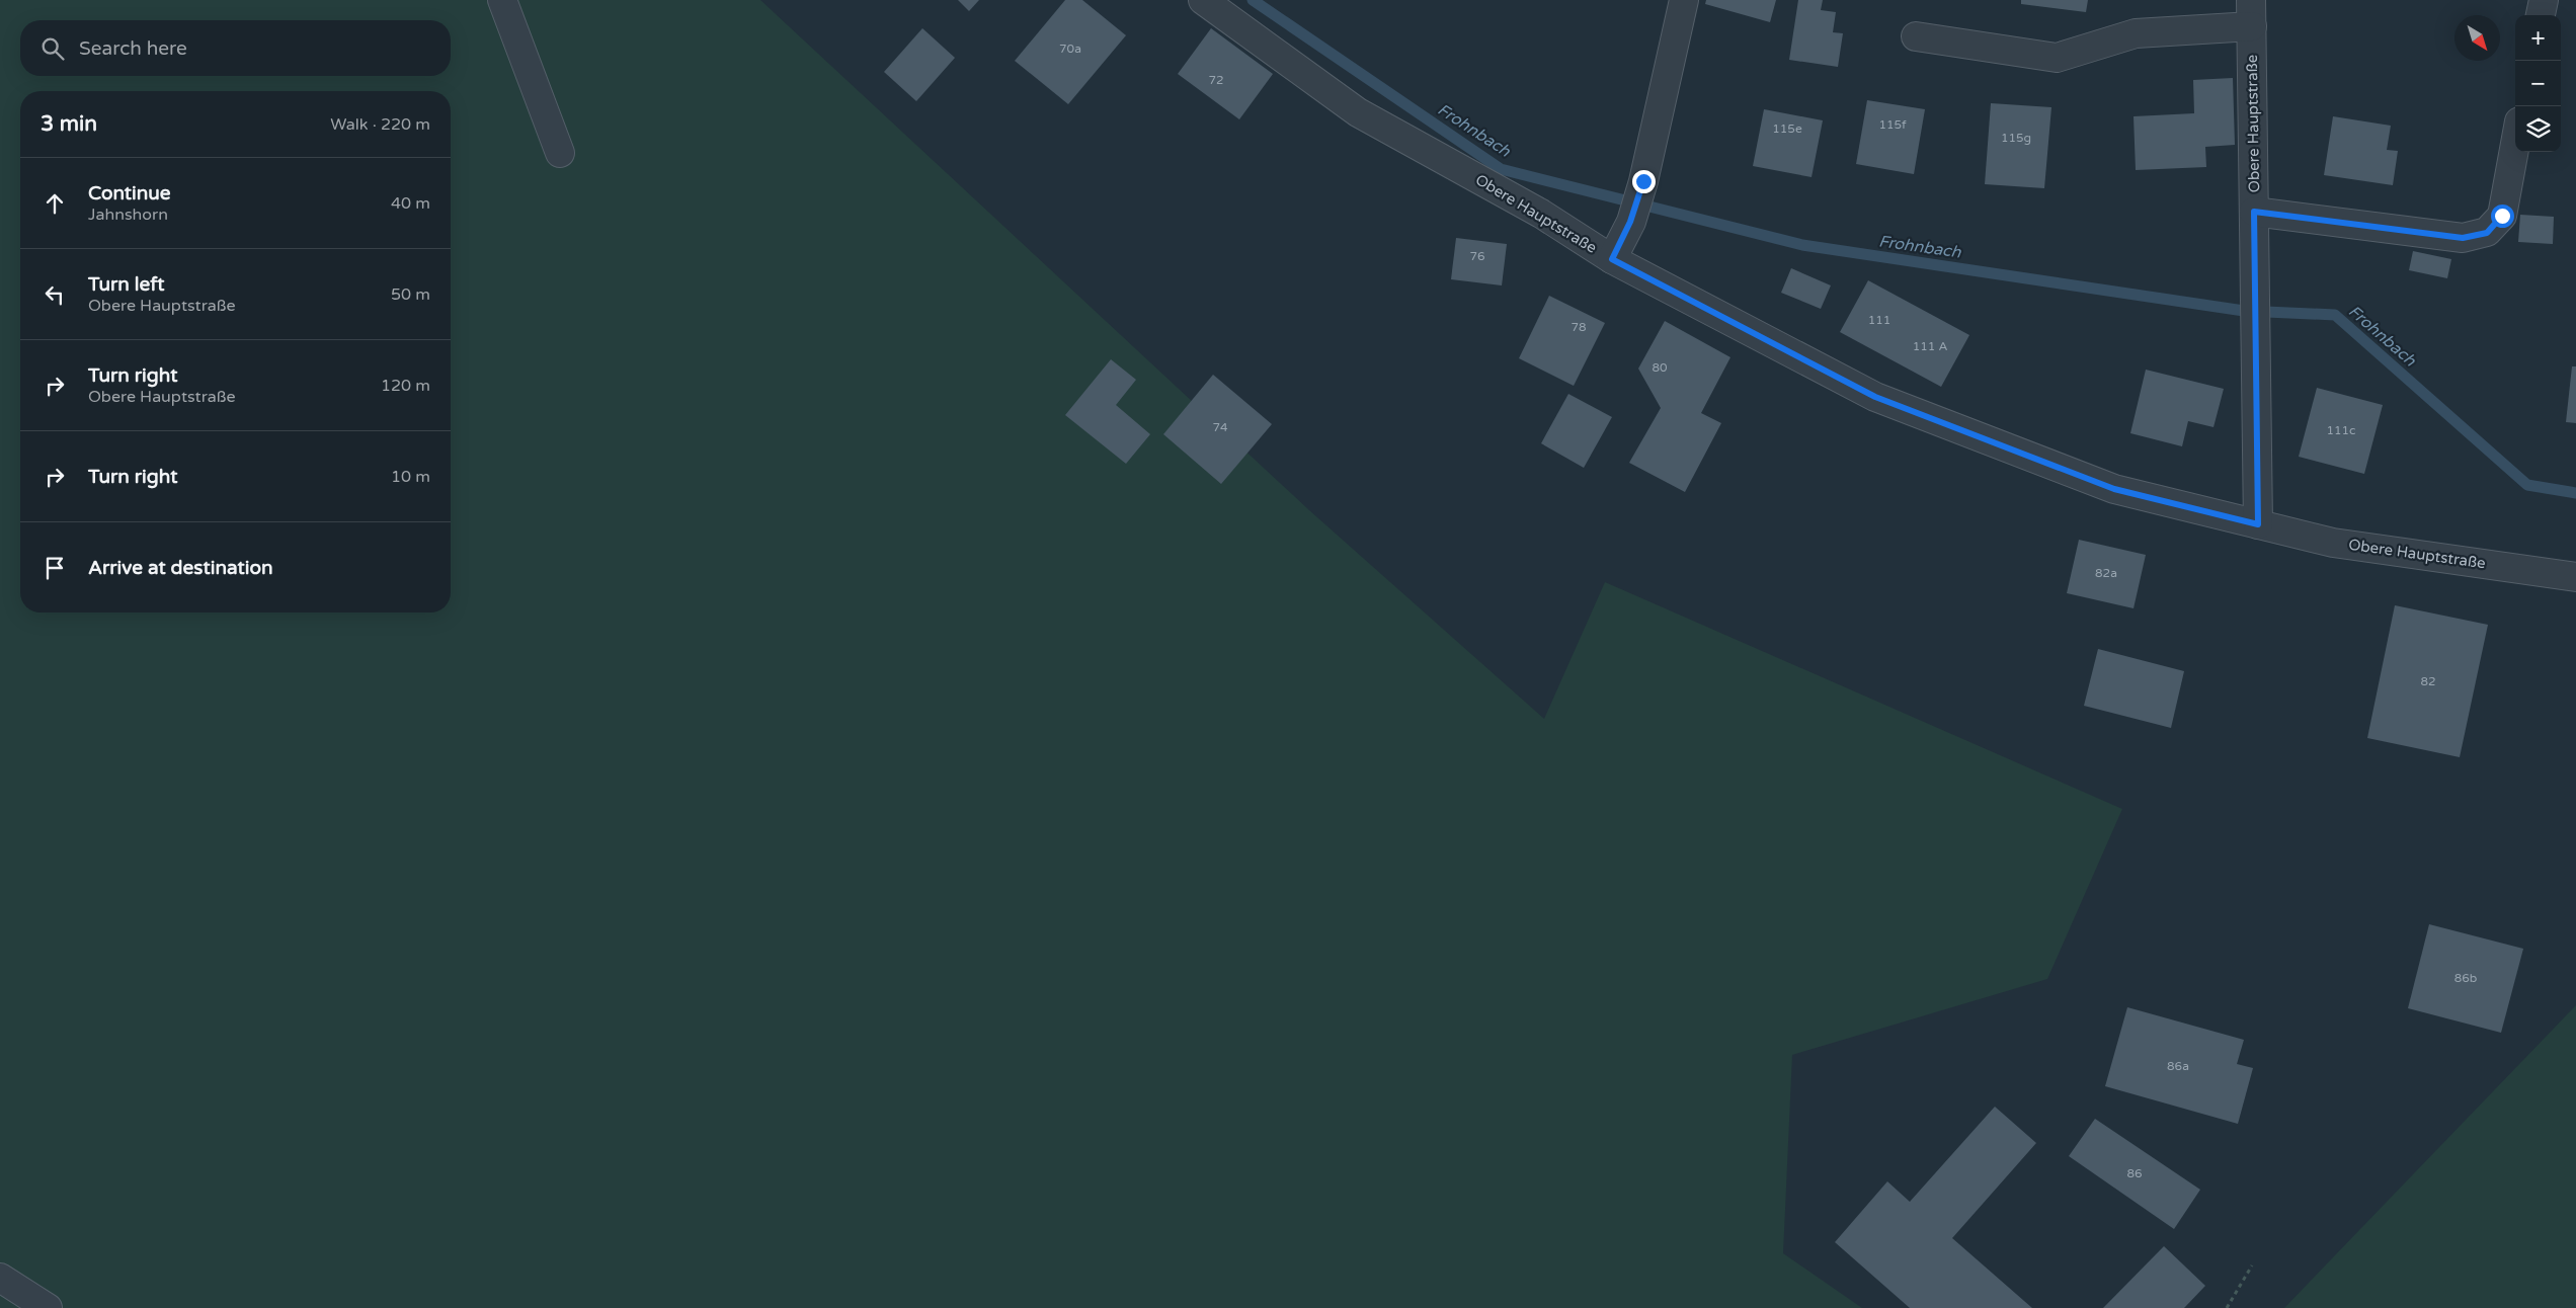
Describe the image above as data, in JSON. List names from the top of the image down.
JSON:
{
  "streets": {
    "street": ["Obere Hauptstraße"]
  },
  "water": ["Frohnbach"],
  "house_numbers": [
    "70a",
    "72",
    "115f",
    "115e",
    "115g",
    "76",
    "111",
    "78",
    "111 A",
    "80",
    "74",
    "111c",
    "82a",
    "82",
    "86b",
    "86a",
    "86"
  ],
  "north": "bottom right",
  "page": {
    "map_buttons": ["+", "−"],
    "search": "Search here",
    "heading": ["3 min", "Walk · 220 m"],
    "list": [
      ["Continue", "Jahnshorn", "40 m"],
      ["Turn left", "Obere Hauptstraße", "50 m"],
      ["Turn right", "Obere Hauptstraße", "120 m"],
      ["Turn right", "10 m"],
      "Arrive at destination"
    ]
  }
}
